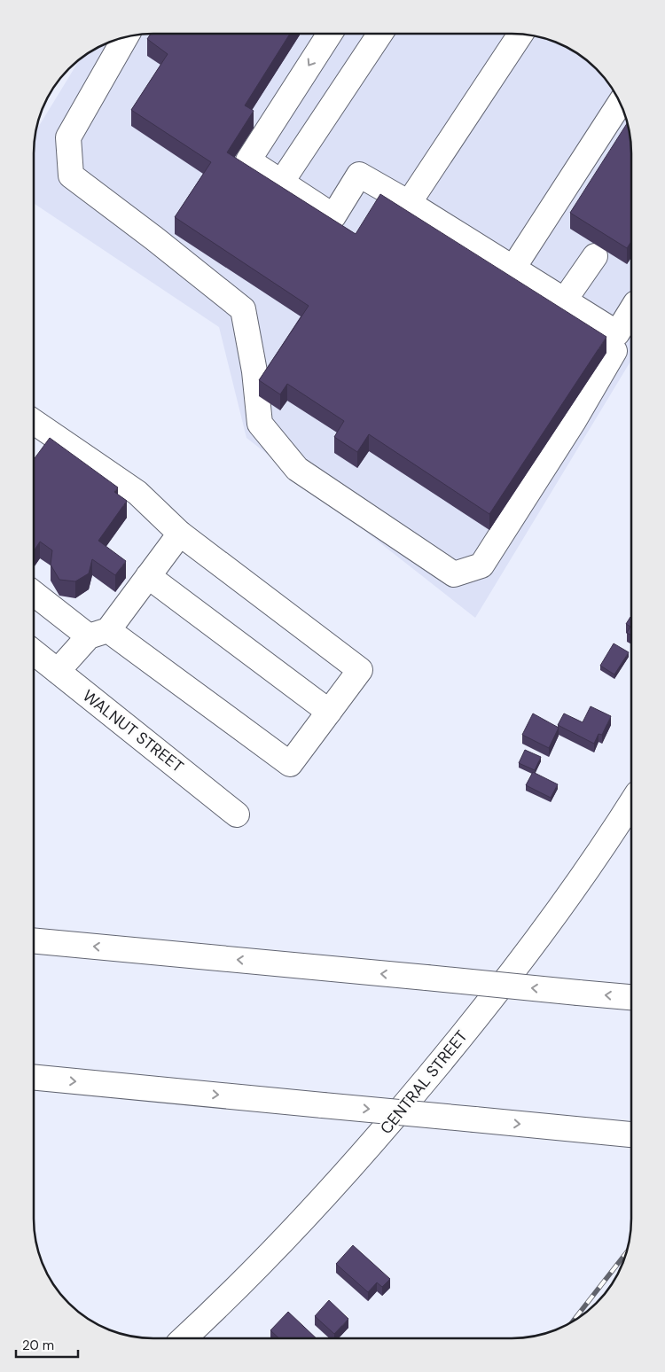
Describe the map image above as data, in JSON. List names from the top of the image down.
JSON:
{
  "streets": {
    "main road": ["WALNUT STREET", "CENTRAL STREET"]
  },
  "scale_bar": "20 m"
}
